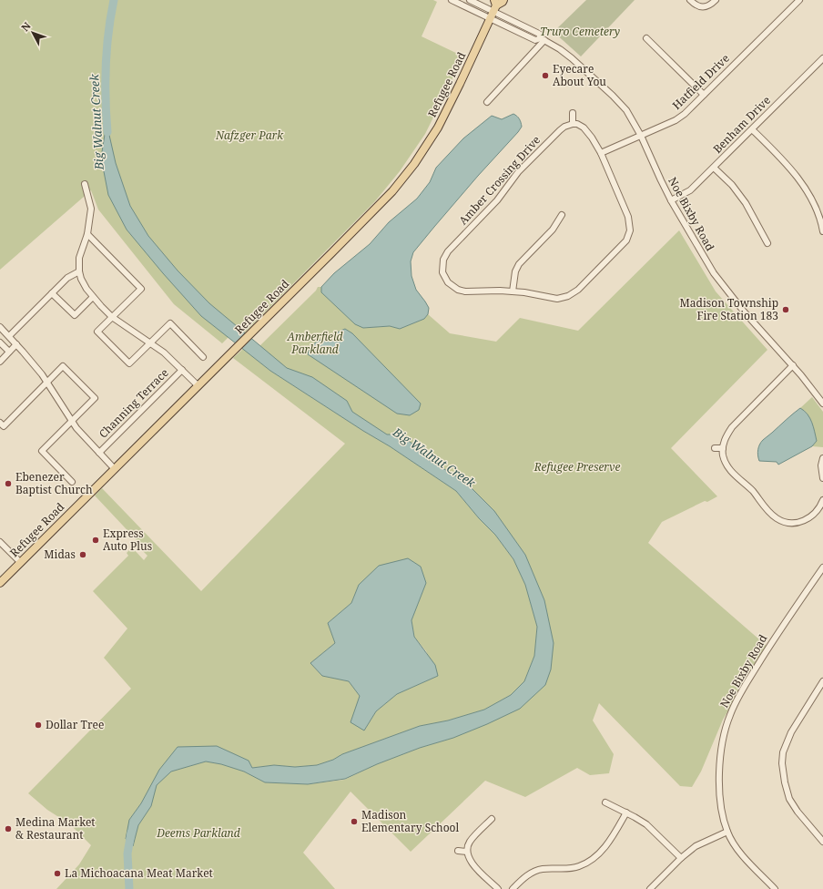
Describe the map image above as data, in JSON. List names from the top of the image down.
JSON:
{
  "streets": {
    "main road": ["Refugee Road"],
    "street": [
      "Hatfield Drive",
      "Benham Drive",
      "Amber Crossing Drive",
      "Noe Bixby Road",
      "Channing Terrace"
    ]
  },
  "crossings": [
    ["Hatfield Drive", "Noe Bixby Road"],
    ["Refugee Road", "Noe Bixby Road"],
    ["Benham Drive", "Noe Bixby Road"]
  ],
  "water": ["Big Walnut Creek"],
  "parks": [
    "Truro Cemetery",
    "Nafzger Park",
    "Amberfield Parkland",
    "Refugee Preserve",
    "Deems Parkland"
  ],
  "places": [
    "Eyecare About You",
    "Madison Township Fire Station 183",
    "Ebenezer Baptist Church",
    "Express Auto Plus",
    "Midas",
    "Dollar Tree",
    "Madison Elementary School",
    "Medina Market & Restaurant",
    "La Michoacana Meat Market"
  ],
  "north": "top left"
}
